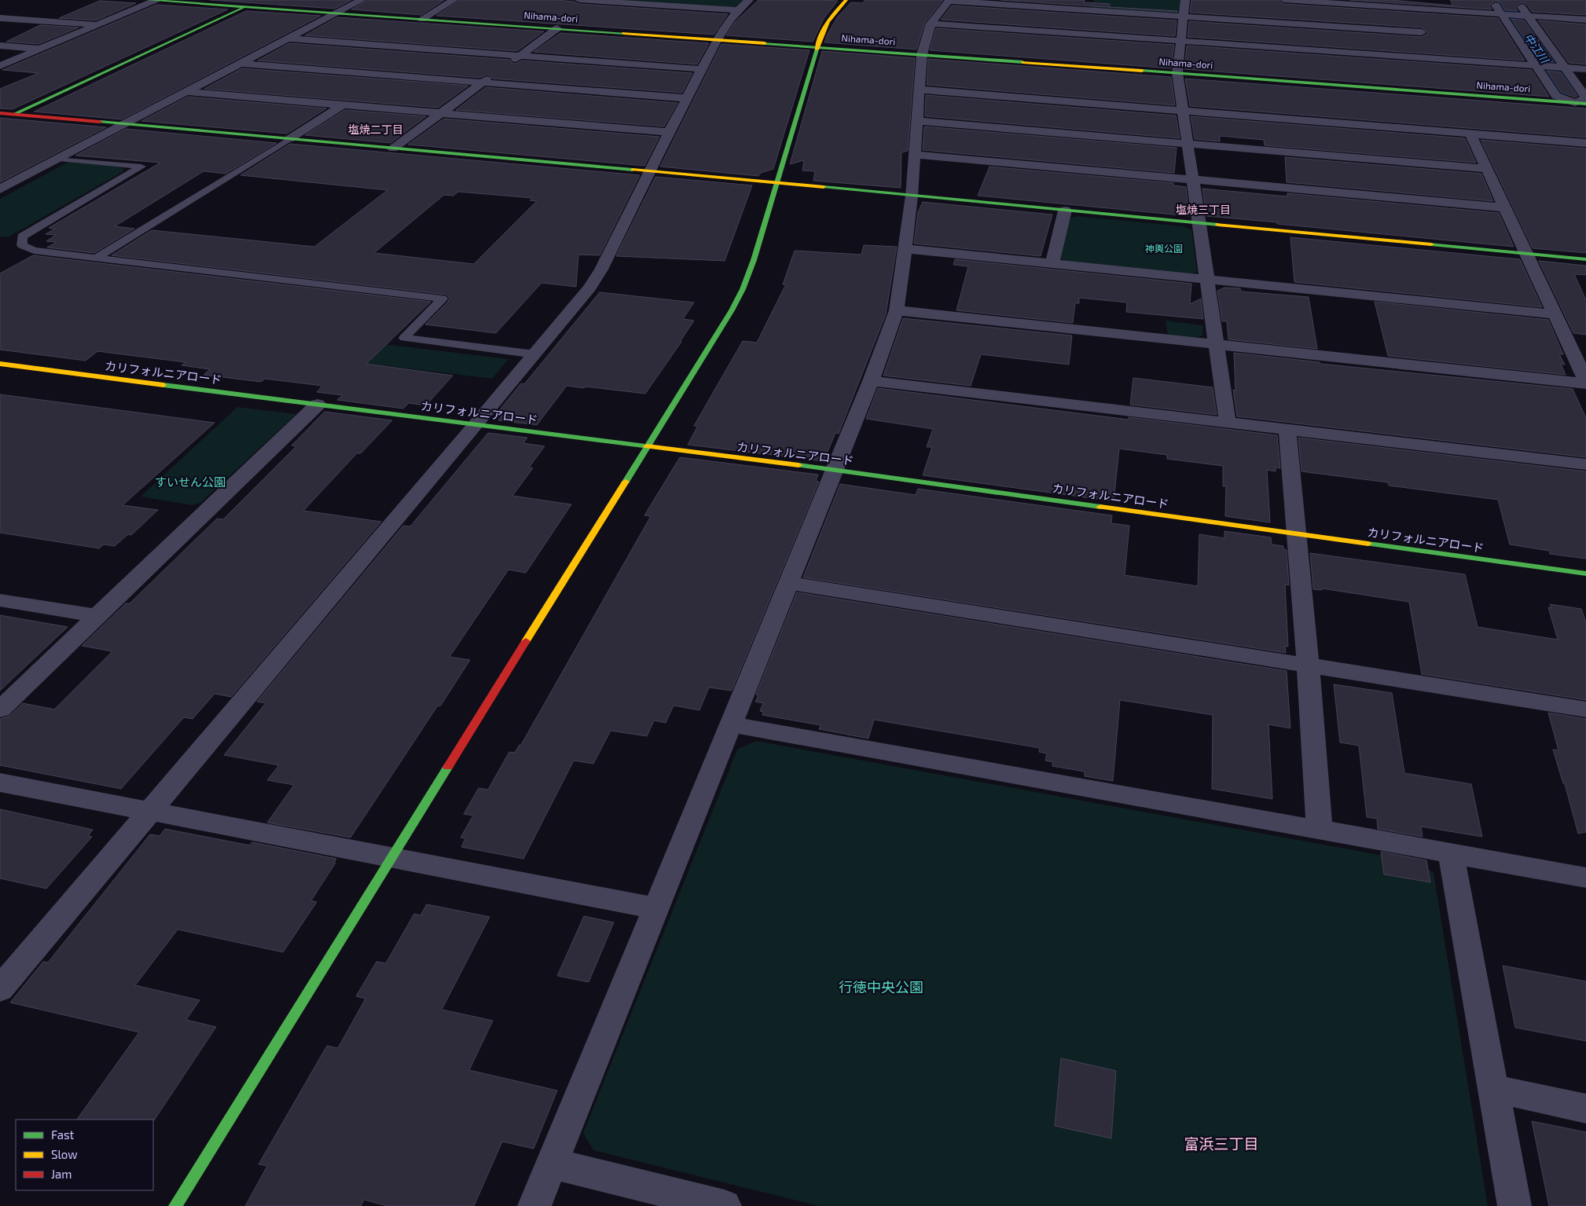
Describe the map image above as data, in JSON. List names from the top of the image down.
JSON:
{
  "streets": {
    "street": ["Nihama-dori", "カリフォルニアロード"]
  },
  "districts": ["塩焼二丁目", "塩焼三丁目", "富浜三丁目"],
  "water": ["中江川"],
  "parks": ["神輿公園", "すいせん公園", "行徳中央公園"],
  "legend": ["Fast", "Slow", "Jam"]
}
